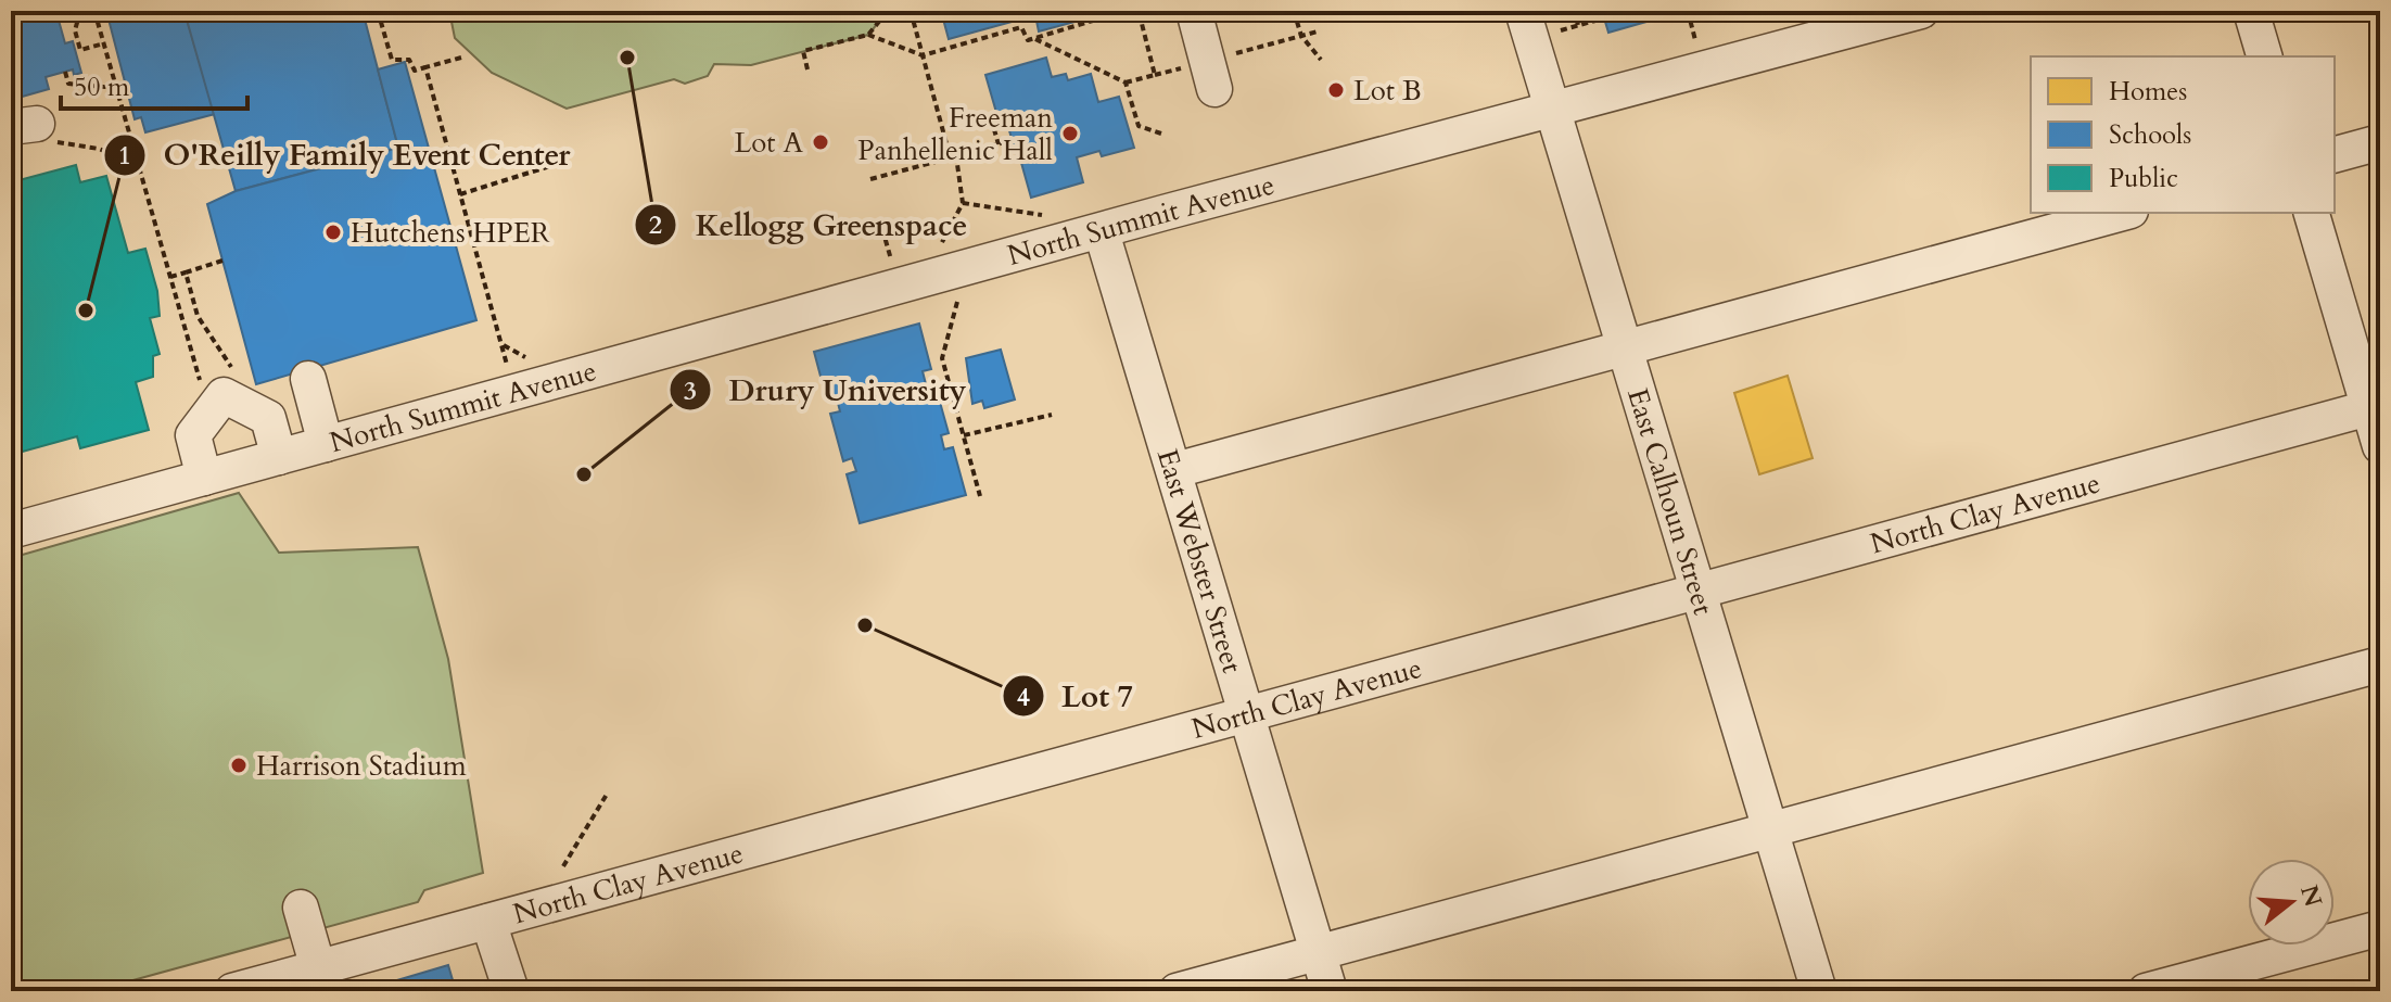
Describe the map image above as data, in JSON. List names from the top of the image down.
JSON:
{
  "streets": {
    "street": [
      "North Summit Avenue",
      "East Calhoun Street",
      "North Clay Avenue",
      "East Webster Street"
    ]
  },
  "crossings": [
    ["North Summit Avenue", "East Calhoun Street"],
    ["North Summit Avenue", "East Webster Street"],
    ["East Calhoun Street", "North Clay Avenue"],
    ["North Clay Avenue", "East Webster Street"]
  ],
  "places": [
    "Kellogg Greenspace",
    "Lot B",
    "Freeman Panhellenic Hall",
    "Lot A",
    "Hutchens HPER",
    "O'Reilly Family Event Center",
    "Drury University",
    "Lot 7",
    "Harrison Stadium"
  ],
  "legend": ["Homes", "Schools", "Public"],
  "scale_bar": "50 m",
  "north": "right"
}
